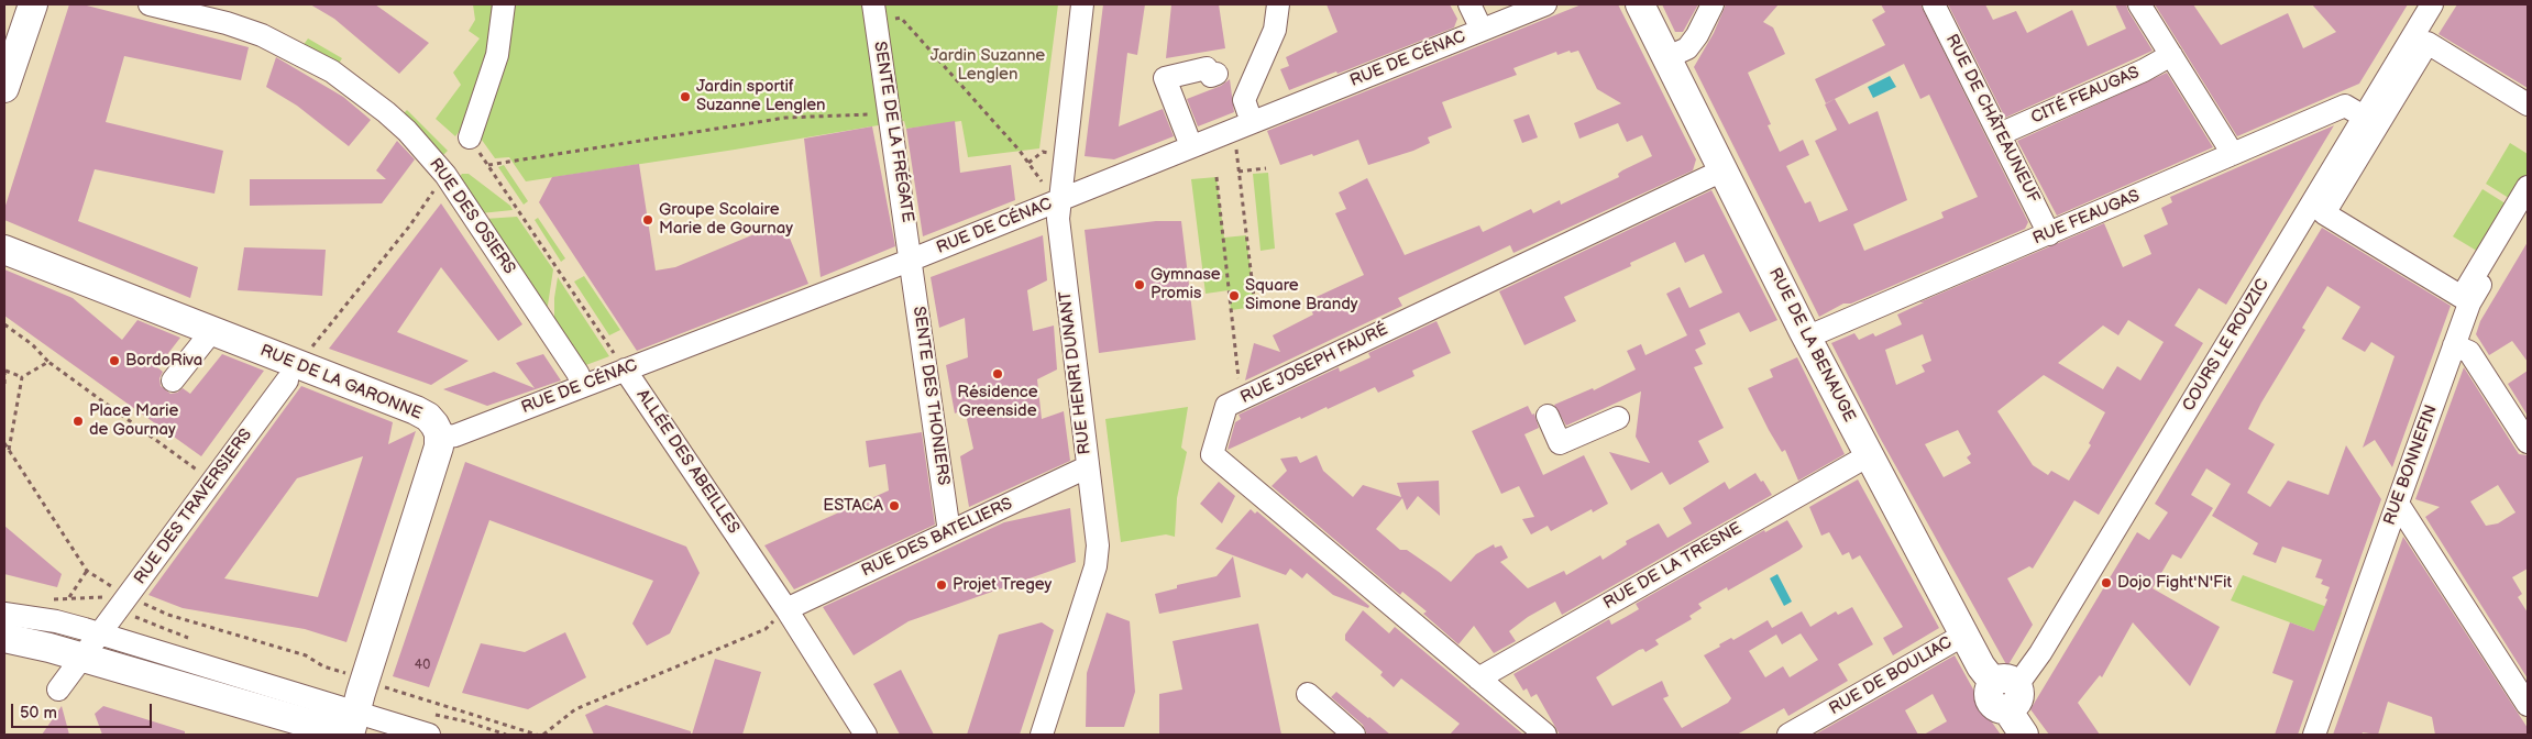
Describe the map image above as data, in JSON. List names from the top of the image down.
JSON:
{
  "streets": {
    "main road": ["RUE DE LA BENAUGE", "RUE DE LA GARONNE"],
    "street": [
      "RUE DE CÉNAC",
      "CITÉ FEAUGAS",
      "RUE DE CHÂTEAUNEUF",
      "SENTE DE LA FRÉGATE",
      "RUE DES OSIERS",
      "RUE FEAUGAS",
      "COURS LE ROUZIC",
      "RUE JOSEPH FAURÉ",
      "RUE HENRI DUNANT",
      "SENTE DES THONIERS",
      "ALLÉE DES ABEILLES",
      "RUE BONNEFIN",
      "RUE DES TRAVERSIERS",
      "RUE DES BATELIERS",
      "RUE DE LA TRESNE",
      "RUE DE BOULIAC"
    ]
  },
  "crossings": [
    ["RUE DE CÉNAC", "SENTE DE LA FRÉGATE"],
    ["RUE DE CÉNAC", "RUE DES OSIERS"],
    ["RUE DE CÉNAC", "RUE HENRI DUNANT"],
    ["RUE DE CÉNAC", "RUE DE LA GARONNE"],
    ["RUE DE CÉNAC", "SENTE DES THONIERS"],
    ["RUE DE CÉNAC", "ALLÉE DES ABEILLES"],
    ["CITÉ FEAUGAS", "RUE DE CHÂTEAUNEUF"],
    ["RUE DE CHÂTEAUNEUF", "RUE FEAUGAS"],
    ["SENTE DE LA FRÉGATE", "SENTE DES THONIERS"],
    ["RUE FEAUGAS", "RUE DE LA BENAUGE"],
    ["RUE FEAUGAS", "COURS LE ROUZIC"],
    ["RUE DE LA BENAUGE", "COURS LE ROUZIC"],
    ["RUE DE LA BENAUGE", "RUE JOSEPH FAURÉ"],
    ["RUE DE LA BENAUGE", "RUE DE LA TRESNE"],
    ["RUE DE LA BENAUGE", "RUE DE BOULIAC"],
    ["RUE JOSEPH FAURÉ", "RUE DE LA TRESNE"],
    ["RUE HENRI DUNANT", "RUE DES BATELIERS"],
    ["SENTE DES THONIERS", "RUE DES BATELIERS"],
    ["ALLÉE DES ABEILLES", "RUE DES BATELIERS"]
  ],
  "parks": ["Jardin Suzanne Lenglen"],
  "places": [
    "Jardin sportif Suzanne Lenglen",
    "Groupe Scolaire Marie de Gournay",
    "Gymnase Promis",
    "Square Simone Brandy",
    "BordoRiva",
    "Résidence Greenside",
    "Place Marie de Gournay",
    "ESTACA",
    "Dojo Fight'N'Fit",
    "Projet Tregey"
  ],
  "house_numbers": ["40"],
  "scale_bar": "50 m"
}
